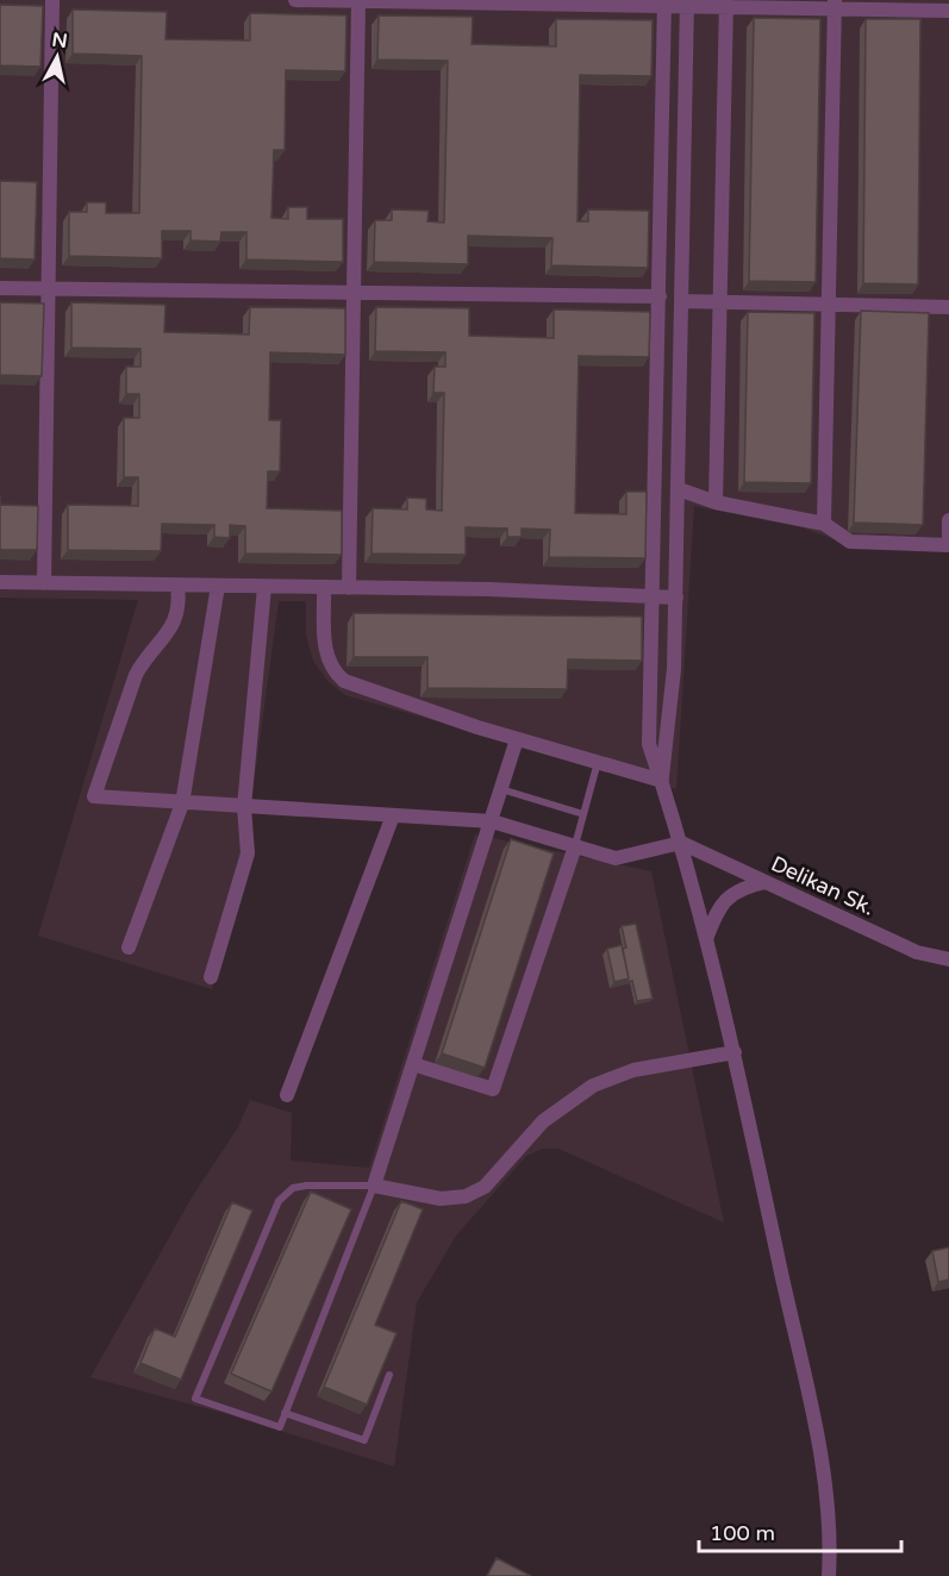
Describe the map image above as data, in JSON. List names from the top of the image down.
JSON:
{
  "streets": {
    "street": ["Delikan Sk."]
  },
  "scale_bar": "100 m",
  "north": "top"
}
